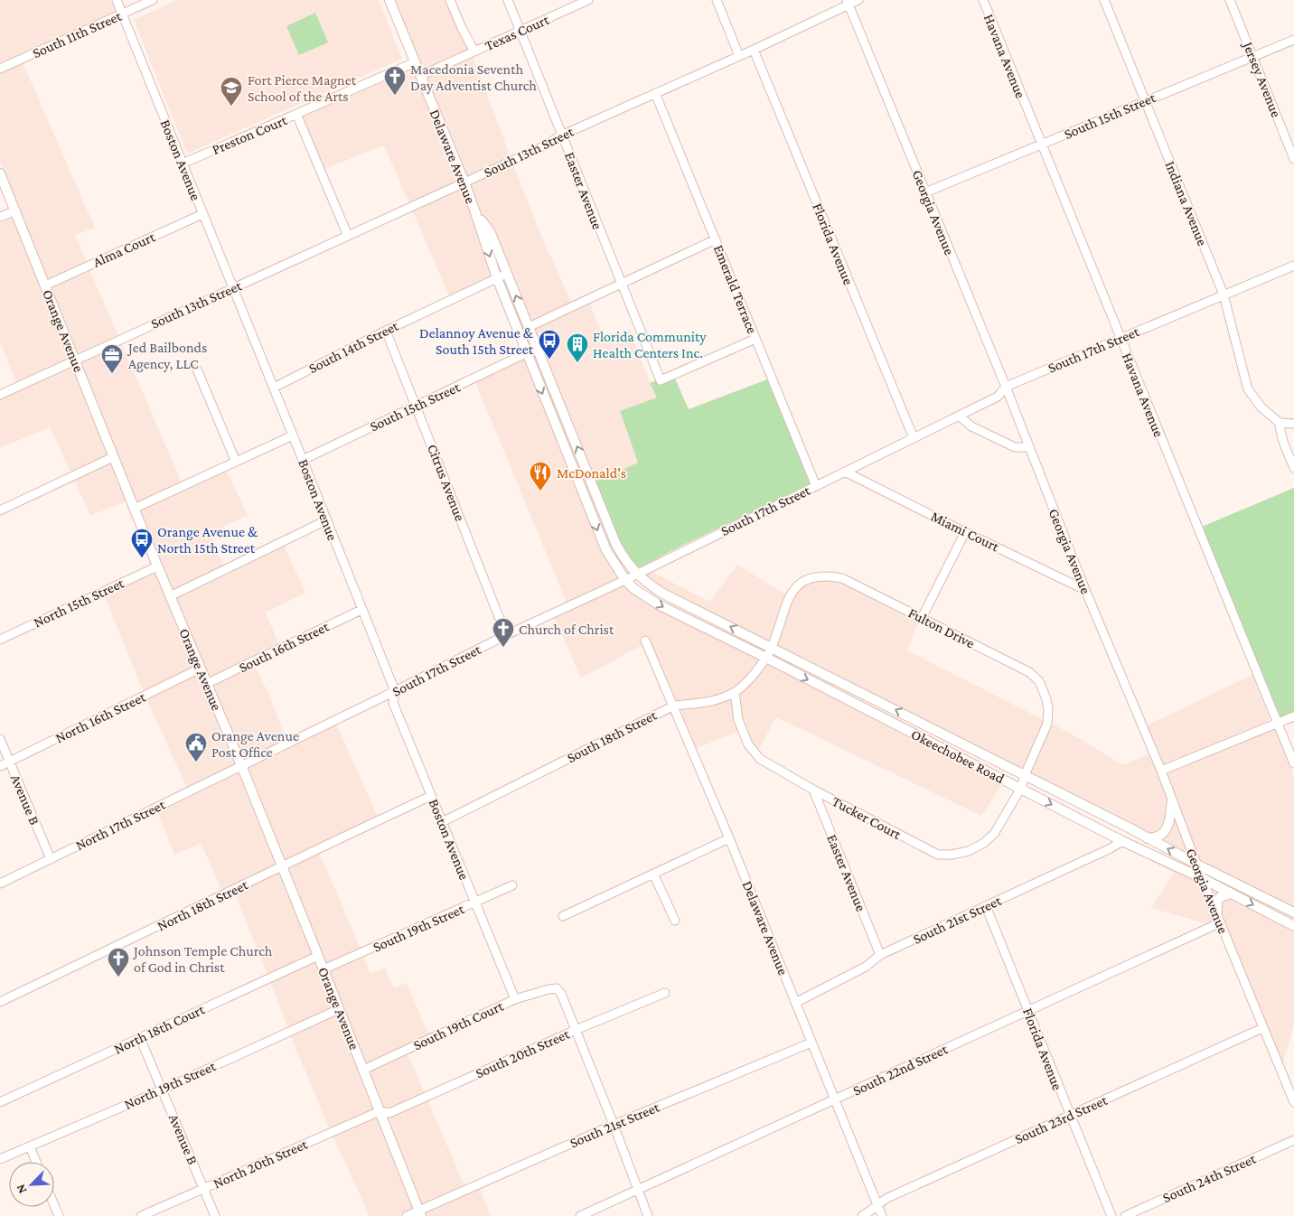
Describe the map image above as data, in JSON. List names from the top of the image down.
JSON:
{
  "streets": {
    "main road": ["Delaware Avenue", "Orange Avenue", "Okeechobee Road"],
    "street": [
      "Texas Court",
      "South 11th Street",
      "Havana Avenue",
      "Jersey Avenue",
      "South 15th Street",
      "Preston Court",
      "South 13th Street",
      "Boston Avenue",
      "Easter Avenue",
      "Indiana Avenue",
      "Georgia Avenue",
      "Florida Avenue",
      "Alma Court",
      "Emerald Terrace",
      "South 14th Street",
      "South 17th Street",
      "Citrus Avenue",
      "Miami Court",
      "North 15th Street",
      "Fulton Drive",
      "South 16th Street",
      "North 16th Street",
      "South 18th Street",
      "Avenue B",
      "Tucker Court",
      "North 17th Street",
      "North 18th Street",
      "South 21st Street",
      "South 19th Street",
      "South 19th Court",
      "North 18th Court",
      "South 20th Street",
      "South 22nd Street",
      "North 19th Street",
      "South 23rd Street",
      "North 20th Street",
      "South 24th Street"
    ]
  },
  "crossings": [
    ["Texas Court", "Delaware Avenue"],
    ["Texas Court", "Easter Avenue"],
    ["South 11th Street", "Boston Avenue"],
    ["Havana Avenue", "South 15th Street"],
    ["Havana Avenue", "South 17th Street"],
    ["Jersey Avenue", "South 15th Street"],
    ["South 15th Street", "Delaware Avenue"],
    ["South 15th Street", "Boston Avenue"],
    ["South 15th Street", "Indiana Avenue"],
    ["South 15th Street", "Georgia Avenue"],
    ["South 15th Street", "Citrus Avenue"],
    ["Preston Court", "Delaware Avenue"],
    ["Preston Court", "Boston Avenue"],
    ["South 13th Street", "Delaware Avenue"],
    ["South 13th Street", "Boston Avenue"],
    ["South 13th Street", "Easter Avenue"],
    ["South 13th Street", "Georgia Avenue"],
    ["South 13th Street", "Florida Avenue"],
    ["South 13th Street", "Emerald Terrace"],
    ["South 13th Street", "Orange Avenue"],
    ["Delaware Avenue", "South 14th Street"],
    ["Delaware Avenue", "South 17th Street"],
    ["Delaware Avenue", "South 18th Street"],
    ["Delaware Avenue", "Okeechobee Road"],
    ["Delaware Avenue", "South 21st Street"],
    ["Delaware Avenue", "South 22nd Street"],
    ["Delaware Avenue", "South 23rd Street"],
    ["Boston Avenue", "Alma Court"],
    ["Boston Avenue", "South 14th Street"],
    ["Boston Avenue", "South 17th Street"],
    ["Boston Avenue", "South 16th Street"],
    ["Boston Avenue", "South 18th Street"],
    ["Boston Avenue", "South 19th Street"],
    ["Boston Avenue", "South 19th Court"],
    ["Easter Avenue", "Emerald Terrace"],
    ["Easter Avenue", "Tucker Court"],
    ["Easter Avenue", "South 21st Street"],
    ["Indiana Avenue", "South 17th Street"],
    ["Georgia Avenue", "South 17th Street"],
    ["Georgia Avenue", "Miami Court"],
    ["Georgia Avenue", "Okeechobee Road"],
    ["Georgia Avenue", "South 22nd Street"],
    ["Georgia Avenue", "South 23rd Street"],
    ["Florida Avenue", "South 17th Street"],
    ["Florida Avenue", "South 21st Street"],
    ["Florida Avenue", "South 22nd Street"],
    ["Florida Avenue", "South 23rd Street"],
    ["Alma Court", "Orange Avenue"],
    ["Emerald Terrace", "South 17th Street"],
    ["Orange Avenue", "South 17th Street"],
    ["Orange Avenue", "North 15th Street"],
    ["Orange Avenue", "South 16th Street"],
    ["Orange Avenue", "North 16th Street"],
    ["Orange Avenue", "North 17th Street"],
    ["Orange Avenue", "North 18th Street"],
    ["Orange Avenue", "South 21st Street"],
    ["Orange Avenue", "South 19th Street"],
    ["Orange Avenue", "South 19th Court"],
    ["Orange Avenue", "North 18th Court"],
    ["Orange Avenue", "South 20th Street"],
    ["Orange Avenue", "North 19th Street"],
    ["Orange Avenue", "North 20th Street"],
    ["South 14th Street", "Citrus Avenue"],
    ["South 17th Street", "Citrus Avenue"],
    ["South 17th Street", "Miami Court"],
    ["South 17th Street", "Okeechobee Road"],
    ["South 17th Street", "North 17th Street"],
    ["Fulton Drive", "South 18th Street"],
    ["Fulton Drive", "Okeechobee Road"],
    ["Fulton Drive", "Tucker Court"],
    ["North 16th Street", "Avenue B"],
    ["South 18th Street", "Okeechobee Road"],
    ["South 18th Street", "Tucker Court"],
    ["Okeechobee Road", "Tucker Court"],
    ["Okeechobee Road", "South 21st Street"],
    ["Avenue B", "North 17th Street"],
    ["Avenue B", "North 18th Court"],
    ["Avenue B", "North 19th Street"],
    ["Avenue B", "North 20th Street"],
    ["South 19th Court", "South 20th Street"],
    ["South 20th Street", "North 20th Street"]
  ],
  "places": {
    "church": ["Macedonia Seventh Day Adventist Church", "Church of Christ", "Johnson Temple Church of God in Christ"],
    "school or university": ["Fort Pierce Magnet School of the Arts"],
    "bus stop": ["Delannoy Avenue & South 15th Street", "Orange Avenue & North 15th Street"],
    "building": ["Florida Community Health Centers Inc."],
    "office": ["Jed Bailbonds Agency, LLC"],
    "restaurant": ["McDonald's"],
    "public building": ["Orange Avenue Post Office"]
  },
  "north": "bottom left"
}
